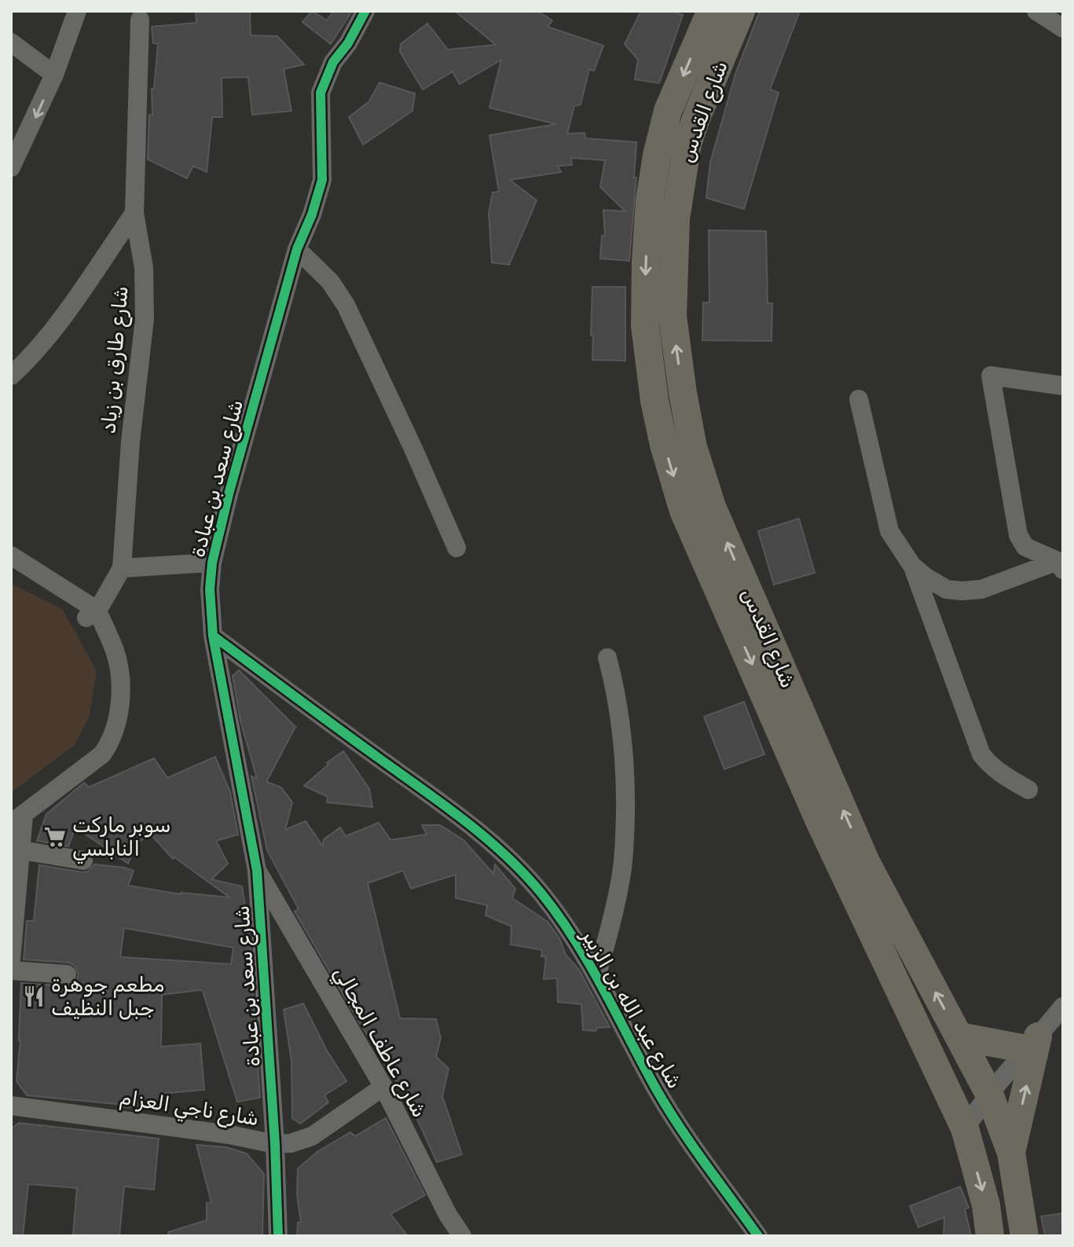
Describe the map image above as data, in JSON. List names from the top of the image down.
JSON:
{
  "streets": {
    "highway": ["شارع القدس"],
    "street": [
      "شارع طارق بن زياد",
      "شارع سعد بن عبادة",
      "شارع عبد الله بن الزبير",
      "شارع عاطف المجالي",
      "شارع ناجي العزام"
    ]
  },
  "crossings": [
    ["شارع سعد بن عبادة", "شارع عبد الله بن الزبير"],
    ["شارع سعد بن عبادة", "شارع عاطف المجالي"],
    ["شارع سعد بن عبادة", "شارع ناجي العزام"],
    ["شارع عاطف المجالي", "شارع ناجي العزام"]
  ],
  "places": {
    "supermarket": ["سوبر ماركت النابلسي"],
    "restaurant": ["مطعم جوهرة جبل النظيف"]
  }
}
